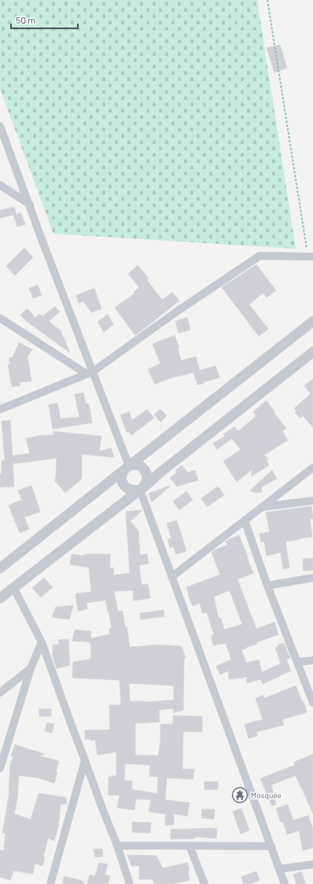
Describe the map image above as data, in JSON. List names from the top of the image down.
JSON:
{
  "places": {
    "temple": ["Mosquée"]
  },
  "scale_bar": "50 m"
}
